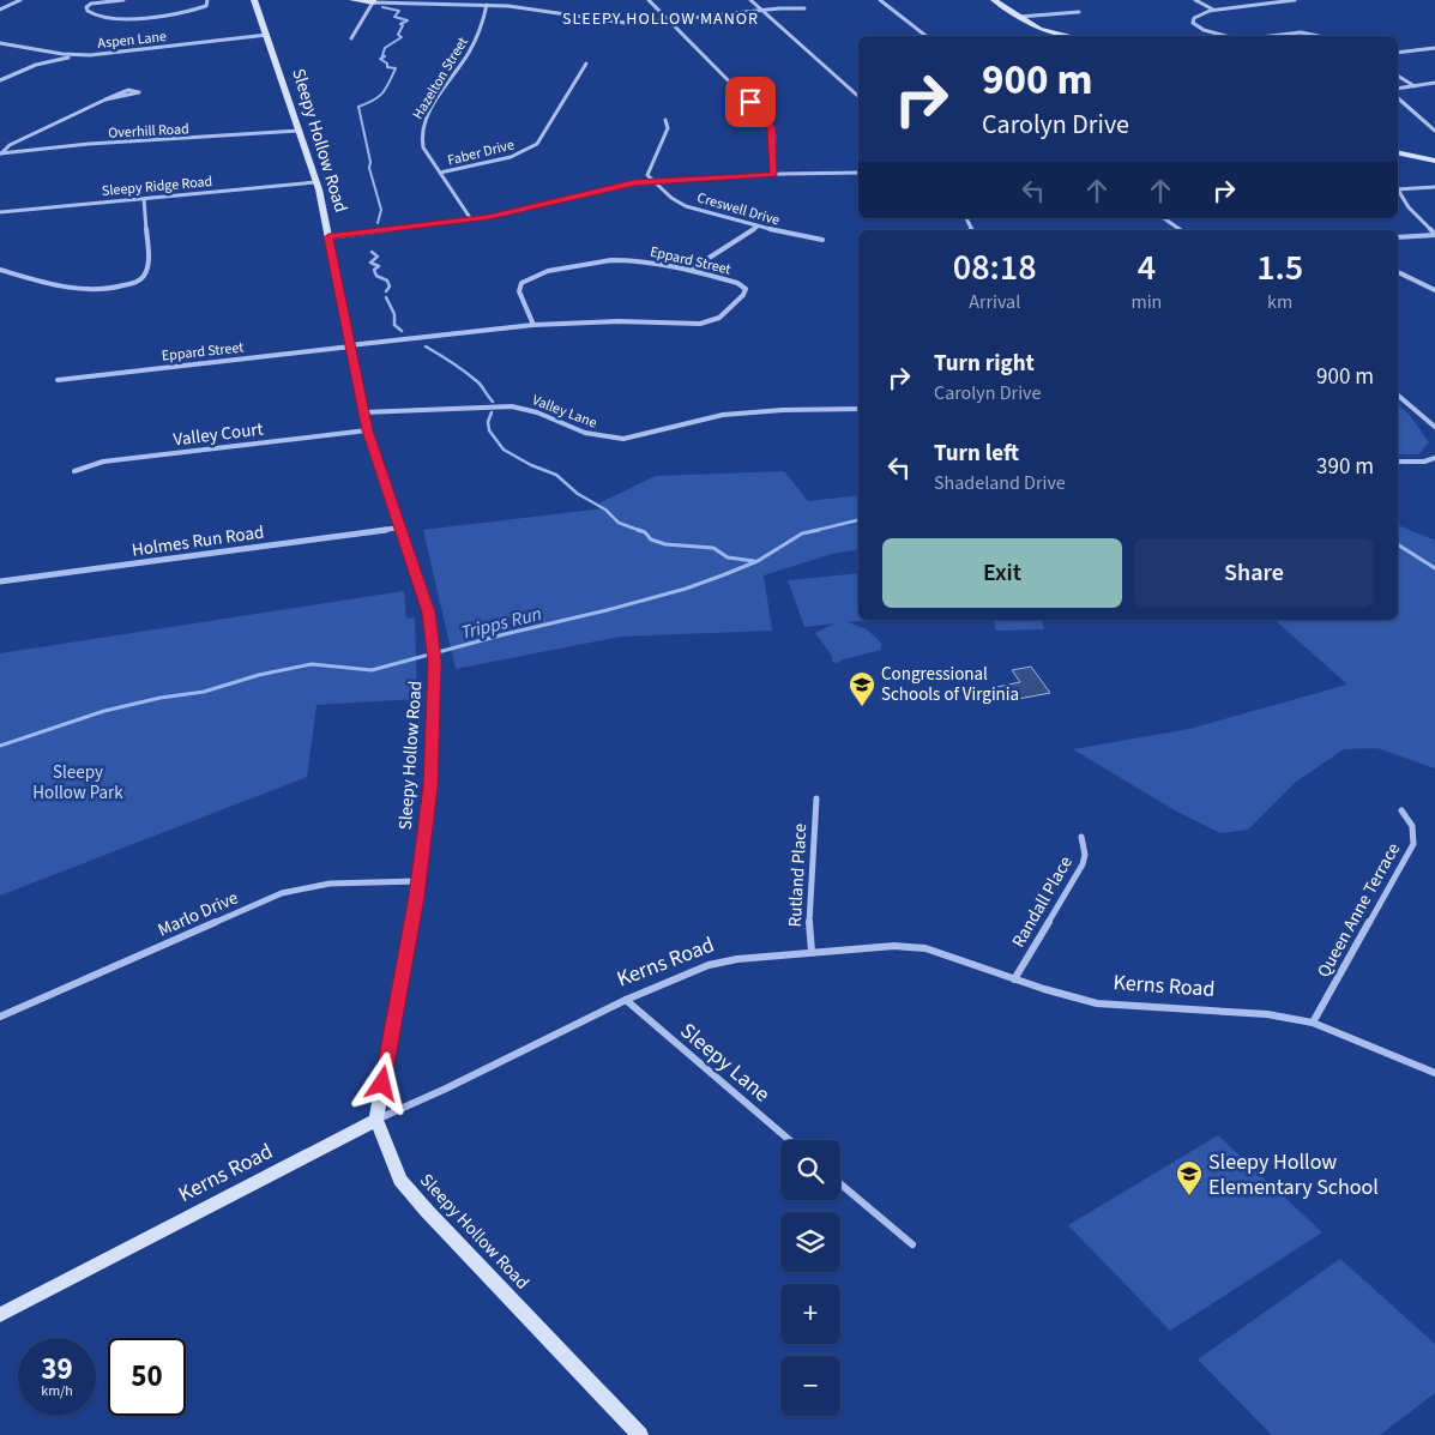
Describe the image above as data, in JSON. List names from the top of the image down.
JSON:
{
  "streets": {
    "main road": ["Sleepy Hollow Road", "Kerns Road"],
    "street": [
      "Aspen Lane",
      "Hazelton Street",
      "Overhill Road",
      "Faber Drive",
      "Sleepy Ridge Road",
      "Creswell Drive",
      "Eppard Street",
      "Valley Lane",
      "Valley Court",
      "Holmes Run Road",
      "Rutland Place",
      "Randall Place",
      "Queen Anne Terrace",
      "Marlo Drive",
      "Sleepy Lane"
    ]
  },
  "crossings": [
    ["Aspen Lane", "Sleepy Hollow Road"],
    ["Hazelton Street", "Faber Drive"],
    ["Overhill Road", "Sleepy Hollow Road"],
    ["Sleepy Hollow Road", "Sleepy Ridge Road"],
    ["Sleepy Hollow Road", "Eppard Street"],
    ["Sleepy Hollow Road", "Valley Lane"],
    ["Sleepy Hollow Road", "Valley Court"],
    ["Sleepy Hollow Road", "Holmes Run Road"],
    ["Sleepy Hollow Road", "Marlo Drive"],
    ["Sleepy Hollow Road", "Kerns Road"],
    ["Rutland Place", "Kerns Road"],
    ["Randall Place", "Kerns Road"],
    ["Queen Anne Terrace", "Kerns Road"],
    ["Kerns Road", "Sleepy Lane"]
  ],
  "districts": ["SLEEPY HOLLOW MANOR"],
  "water": ["Tripps Run"],
  "parks": ["Sleepy Hollow Park"],
  "places": {
    "school or university": ["Congressional Schools of Virginia", "Sleepy Hollow Elementary School"]
  },
  "page": {
    "turn": ["900 m", "Carolyn Drive"],
    "eta": [
      "08:18",
      "Arrival",
      "4",
      "min",
      "1.5",
      "km"
    ],
    "list": [
      {
        "name": "Turn right",
        "note": "Carolyn Drive",
        "value": "900 m"
      },
      {
        "name": "Turn left",
        "note": "Shadeland Drive",
        "value": "390 m"
      }
    ],
    "buttons": ["Exit", "Share"],
    "map_buttons": ["+", "−"],
    "speed": "39 km/h",
    "limit": "50"
  }
}
